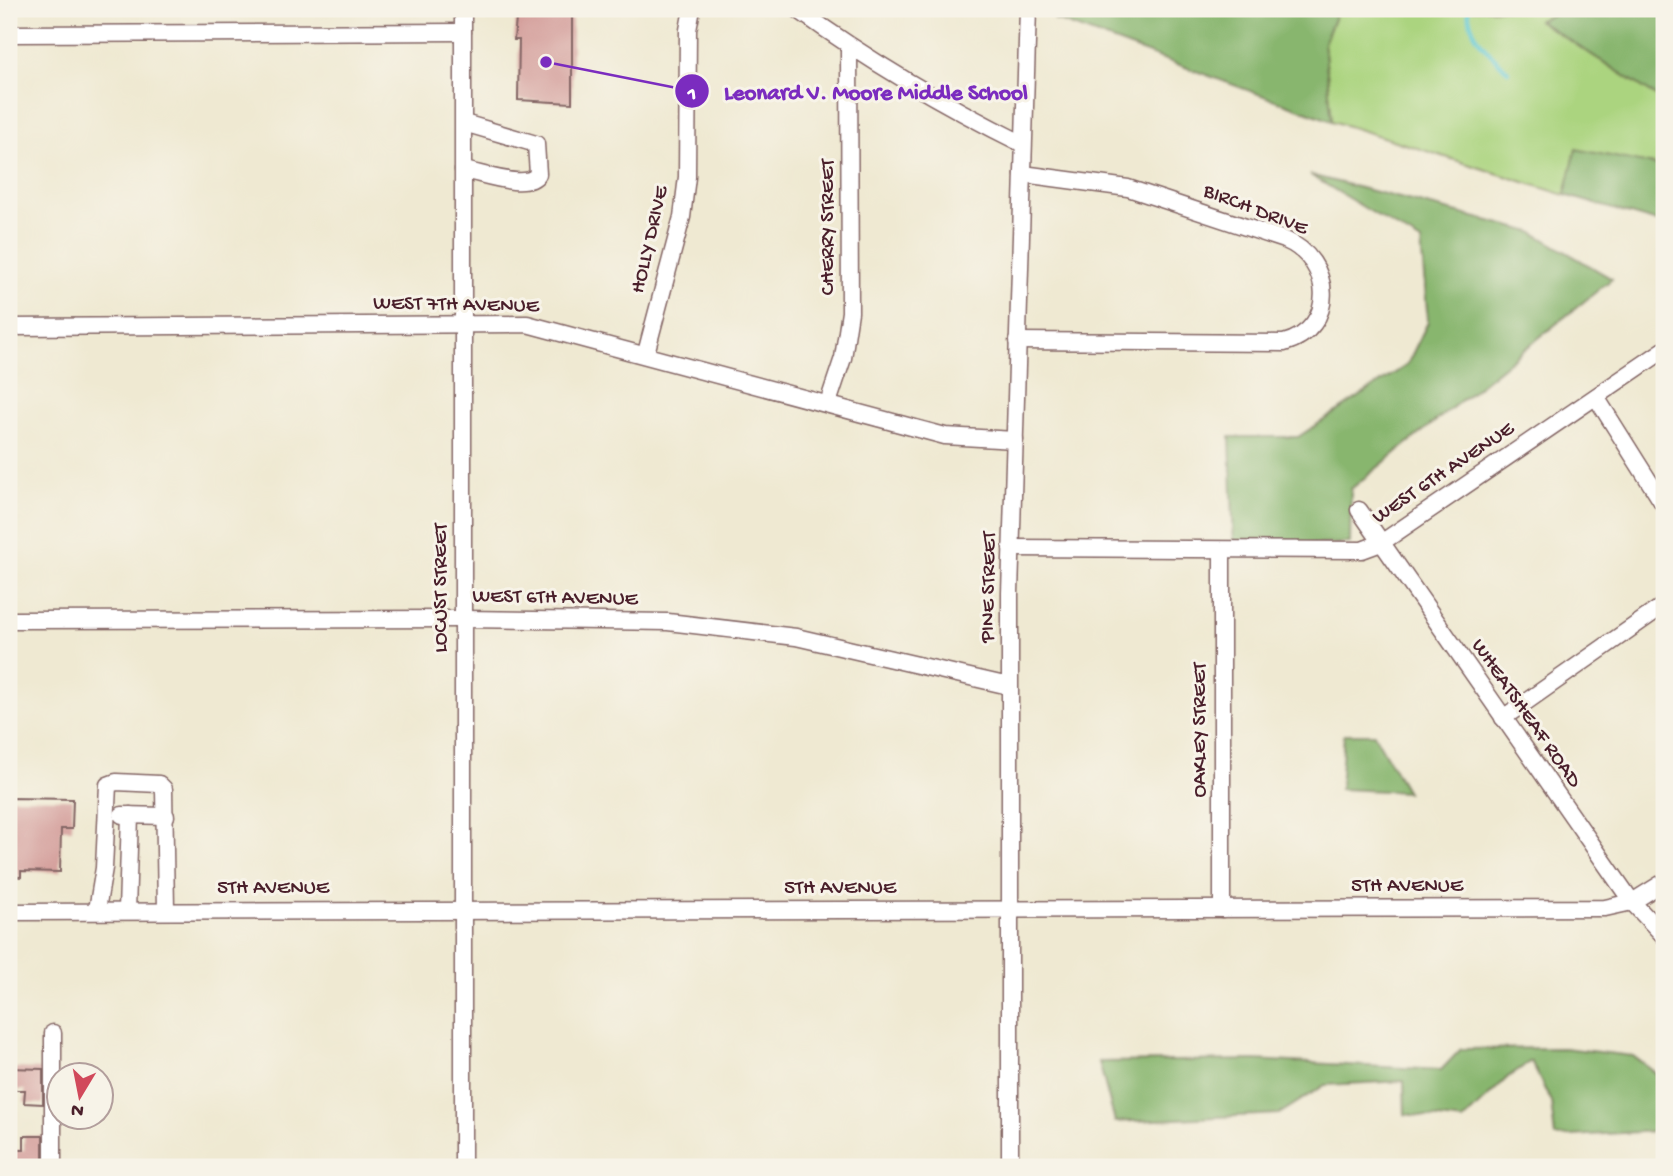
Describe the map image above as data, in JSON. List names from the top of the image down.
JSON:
{
  "streets": {
    "street": [
      "BIRCH DRIVE",
      "CHERRY STREET",
      "HOLLY DRIVE",
      "WEST 7TH AVENUE",
      "WEST 6TH AVENUE",
      "PINE STREET",
      "LOCUST STREET",
      "WHEATSHEAF ROAD",
      "OAKLEY STREET",
      "5TH AVENUE"
    ]
  },
  "crossings": [
    ["BIRCH DRIVE", "PINE STREET"],
    ["CHERRY STREET", "WEST 7TH AVENUE"],
    ["HOLLY DRIVE", "WEST 7TH AVENUE"],
    ["WEST 7TH AVENUE", "PINE STREET"],
    ["WEST 7TH AVENUE", "LOCUST STREET"],
    ["WEST 6TH AVENUE", "PINE STREET"],
    ["WEST 6TH AVENUE", "LOCUST STREET"],
    ["WEST 6TH AVENUE", "WHEATSHEAF ROAD"],
    ["WEST 6TH AVENUE", "OAKLEY STREET"],
    ["PINE STREET", "5TH AVENUE"],
    ["LOCUST STREET", "5TH AVENUE"],
    ["WHEATSHEAF ROAD", "5TH AVENUE"],
    ["OAKLEY STREET", "5TH AVENUE"]
  ],
  "places": ["Leonard V. Moore Middle School"],
  "north": "bottom"
}
